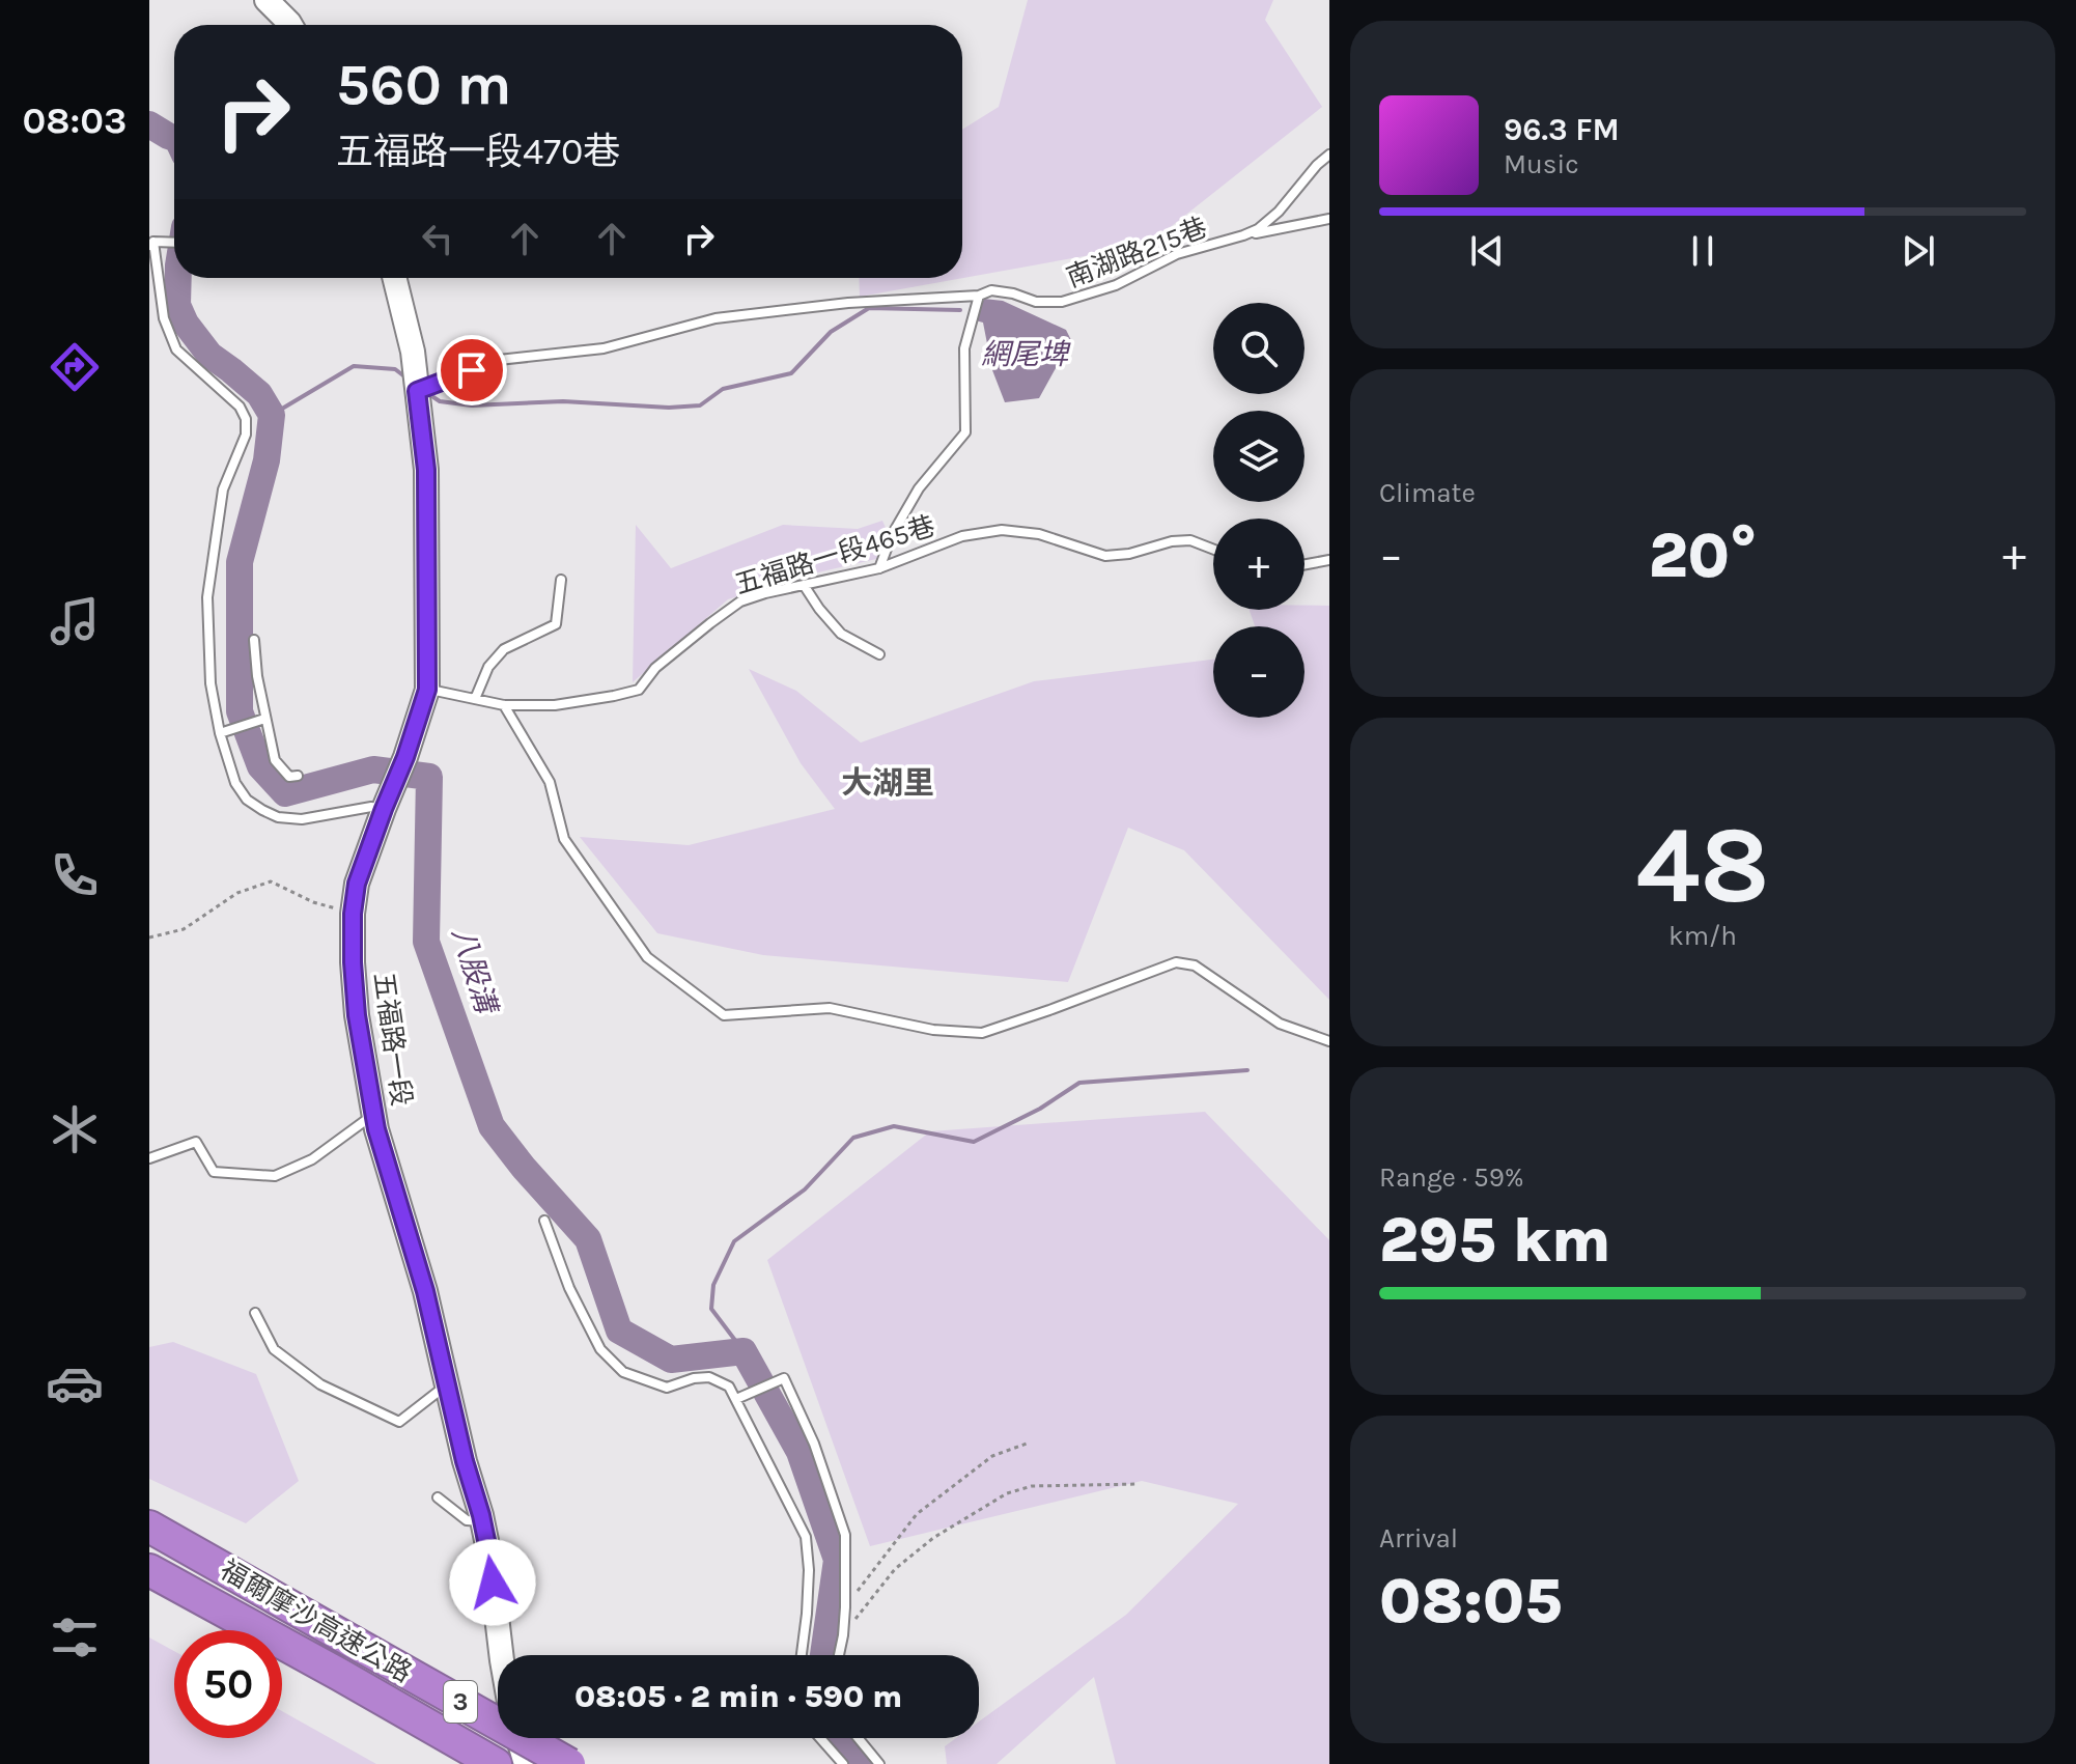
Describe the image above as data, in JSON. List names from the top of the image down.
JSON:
{
  "streets": {
    "highway": ["福爾摩沙高速公路", "3"],
    "main road": ["五福路一段"],
    "lane": ["南湖路215巷", "五福路一段465巷"]
  },
  "crossings": [
    ["南湖路215巷", "五福路一段"],
    ["五福路一段465巷", "五福路一段"],
    ["五福路一段", "福爾摩沙高速公路"]
  ],
  "districts": ["大湖里"],
  "water": ["網尾埤", "八股溝"],
  "page": {
    "tabs": "08:03",
    "turn": ["560 m", "五福路一段470巷"],
    "song": ["96.3 FM", "Music"],
    "map_buttons": ["+", "−"],
    "tile": [
      "Climate",
      ["48", "km/h"],
      ["Range · 59%", "295 km"],
      ["Arrival", "08:05"]
    ],
    "heat": ["−", "20°", "+"],
    "limit": "50",
    "trip": "08:05 · 2 min · 590 m"
  }
}
